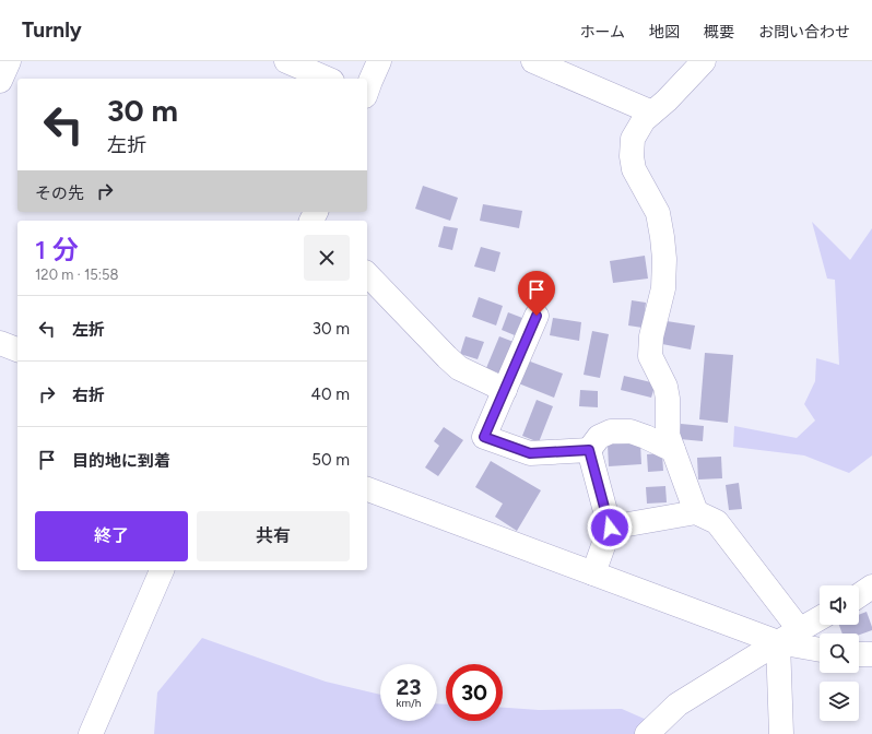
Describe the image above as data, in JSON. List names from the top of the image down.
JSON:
{
  "page": {
    "header": "Turnly",
    "nav": [
      "ホーム",
      "地図",
      "概要",
      "お問い合わせ"
    ],
    "turn": ["30 m", "左折"],
    "then": "その先",
    "heading": ["1 分", "120 m · 15:58"],
    "list": [
      {
        "name": "左折",
        "value": "30 m"
      },
      {
        "name": "右折",
        "value": "40 m"
      },
      {
        "name": "目的地に到着",
        "value": "50 m"
      }
    ],
    "buttons": ["終了", "共有"],
    "speed": "23 km/h",
    "limit": "30"
  }
}
